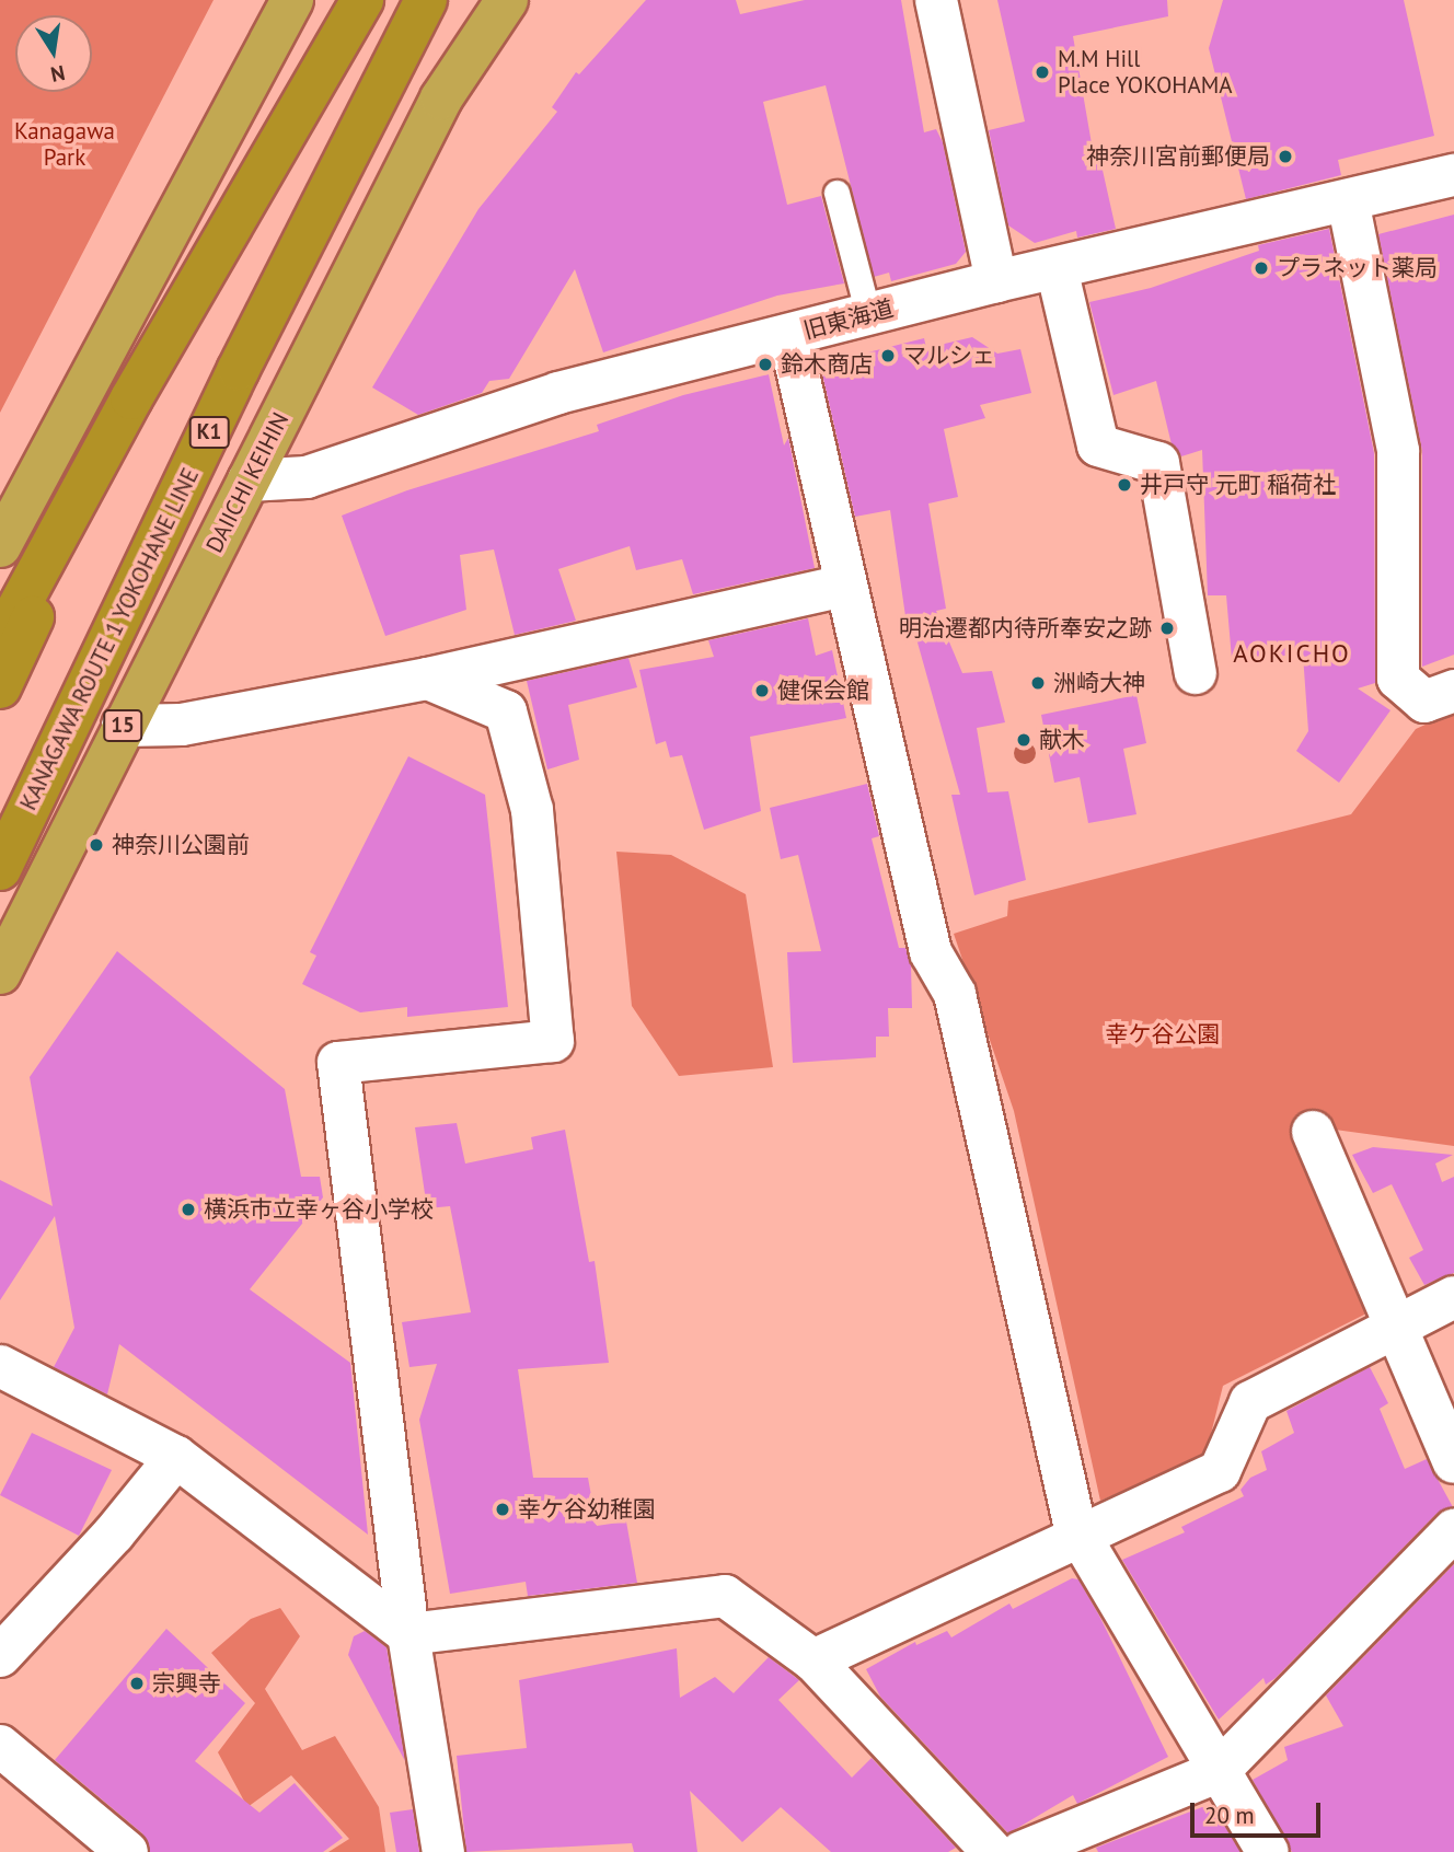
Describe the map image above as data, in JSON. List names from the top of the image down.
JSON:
{
  "streets": {
    "highway": [
      "K1",
      "DAIICHI KEIHIN",
      "KANAGAWA ROUTE 1 YOKOHANE LINE",
      "15"
    ],
    "street": ["旧東海道"]
  },
  "crossings": [
    ["旧東海道", "DAIICHI KEIHIN"]
  ],
  "districts": ["AOKICHO"],
  "parks": ["Kanagawa Park", "幸ケ谷公園"],
  "places": [
    "M.M Hill Place YOKOHAMA",
    "神奈川宮前郵便局",
    "プラネット薬局",
    "マルシェ",
    "鈴木商店",
    "井戸守 元町 稲荷社",
    "明治遷都内待所奉安之跡",
    "洲崎大神",
    "健保会館",
    "献木",
    "神奈川公園前",
    "横浜市立幸ヶ谷小学校",
    "幸ケ谷幼稚園",
    "宗興寺"
  ],
  "scale_bar": "20 m",
  "north": "bottom"
}
